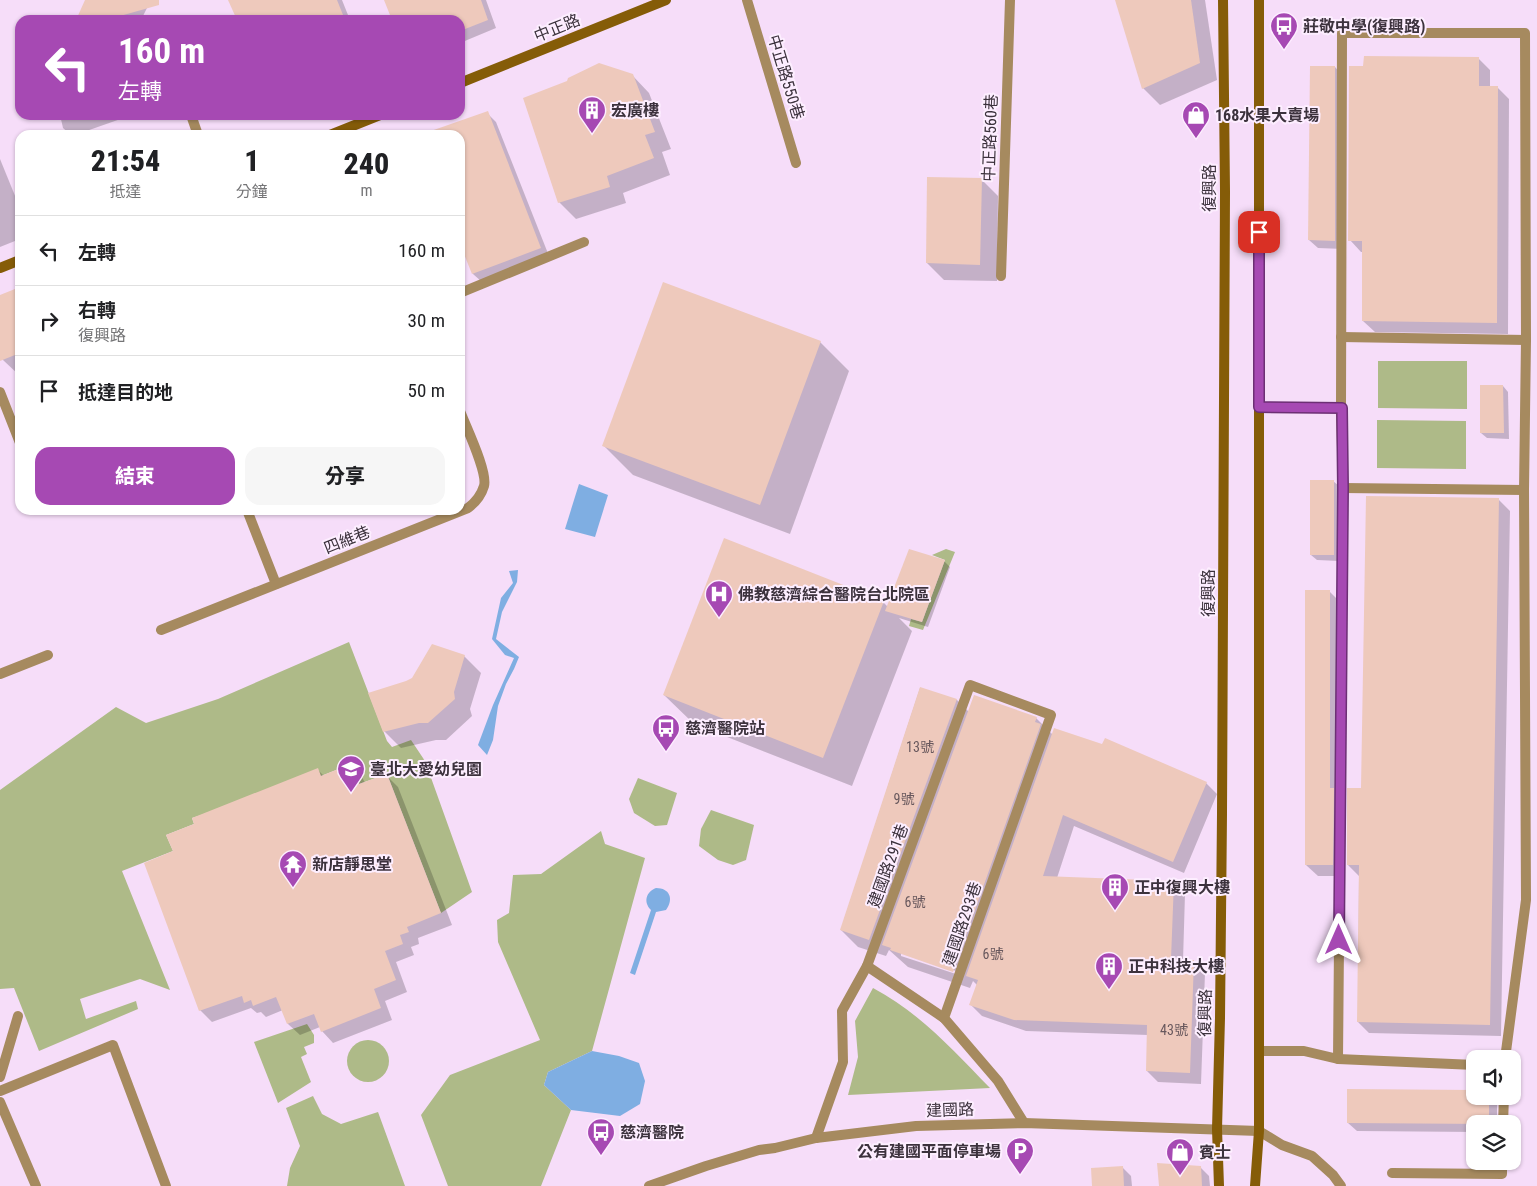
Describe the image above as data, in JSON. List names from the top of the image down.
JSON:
{
  "streets": {
    "main road": ["中正路", "復興路"],
    "street": [
      "中正路550巷",
      "中正路560巷",
      "四維巷",
      "建國路291巷",
      "建國路293巷",
      "建國路"
    ]
  },
  "crossings": [
    ["復興路", "建國路"],
    ["建國路291巷", "建國路293巷"],
    ["建國路291巷", "建國路"]
  ],
  "places": {
    "bus stop": ["莊敬中學(復興路)", "慈濟醫院站", "慈濟醫院"],
    "building": ["宏廣樓", "正中復興大樓", "正中科技大樓"],
    "shop": ["168水果大賣場", "賓士"],
    "hospital": ["佛教慈濟綜合醫院台北院區"],
    "school or university": ["臺北大愛幼兒園"],
    "temple": ["新店靜思堂"],
    "parking": ["公有建國平面停車場"]
  },
  "house_numbers": [
    "13號",
    "9號",
    "6號",
    "6號",
    "43號"
  ],
  "page": {
    "turn": ["160 m", "左轉"],
    "eta": [
      "21:54",
      "抵達",
      "1",
      "分鐘",
      "240",
      "m"
    ],
    "list": [
      {
        "name": "左轉",
        "value": "160 m"
      },
      {
        "name": "右轉",
        "note": "復興路",
        "value": "30 m"
      },
      {
        "name": "抵達目的地",
        "value": "50 m"
      }
    ],
    "buttons": ["結束", "分享"]
  }
}
